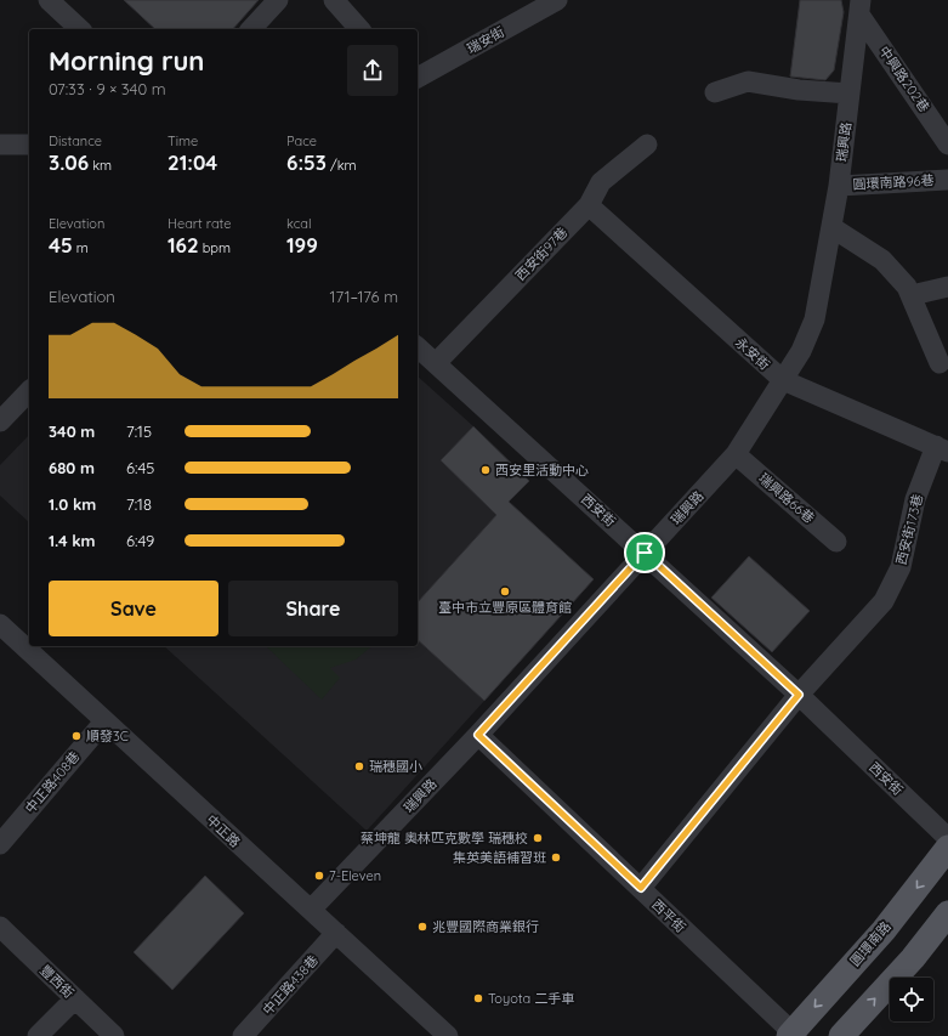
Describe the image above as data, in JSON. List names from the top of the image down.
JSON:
{
  "streets": {
    "main road": ["圓環南路"],
    "street": [
      "瑞安街",
      "中興路202巷",
      "瑞興路",
      "圓環南路96巷",
      "西安街97巷",
      "永安街",
      "瑞興路66巷",
      "西安街",
      "西安街173巷",
      "中正路408巷",
      "中正路",
      "西平街",
      "豐西街",
      "中正路438巷"
    ]
  },
  "crossings": [
    ["中興路202巷", "瑞興路"],
    ["瑞興路", "圓環南路96巷"],
    ["瑞興路", "永安街"],
    ["瑞興路", "瑞興路66巷"],
    ["瑞興路", "西安街"],
    ["瑞興路", "中正路"],
    ["瑞興路", "西平街"],
    ["西安街97巷", "永安街"],
    ["西安街97巷", "西安街"],
    ["永安街", "西安街173巷"],
    ["西安街", "西安街173巷"],
    ["西安街173巷", "西平街"],
    ["中正路408巷", "中正路"],
    ["中正路", "中正路438巷"],
    ["西平街", "圓環南路"]
  ],
  "places": [
    "西安里活動中心",
    "臺中市立豐原區體育館",
    "順發3C",
    "瑞穗國小",
    "蔡坤龍 奧林匹克數學 瑞穗校",
    "集英美語補習班",
    "7-Eleven",
    "兆豐國際商業銀行",
    "Toyota 二手車"
  ],
  "page": {
    "heading": ["Morning run", "07:33 · 9 × 340 m"],
    "stats": [
      ["Distance", "3.06 km"],
      ["Time", "21:04"],
      ["Pace", "6:53 /km"],
      ["Elevation", "45 m"],
      ["Heart rate", "162 bpm"],
      ["kcal", "199"]
    ],
    "chart": ["Elevation", "171–176 m"],
    "list": [
      {
        "name": "340 m",
        "note": "7:15"
      },
      {
        "name": "680 m",
        "note": "6:45"
      },
      {
        "name": "1.0 km",
        "note": "7:18"
      },
      {
        "name": "1.4 km",
        "note": "6:49"
      }
    ],
    "buttons": ["Save", "Share"]
  }
}
